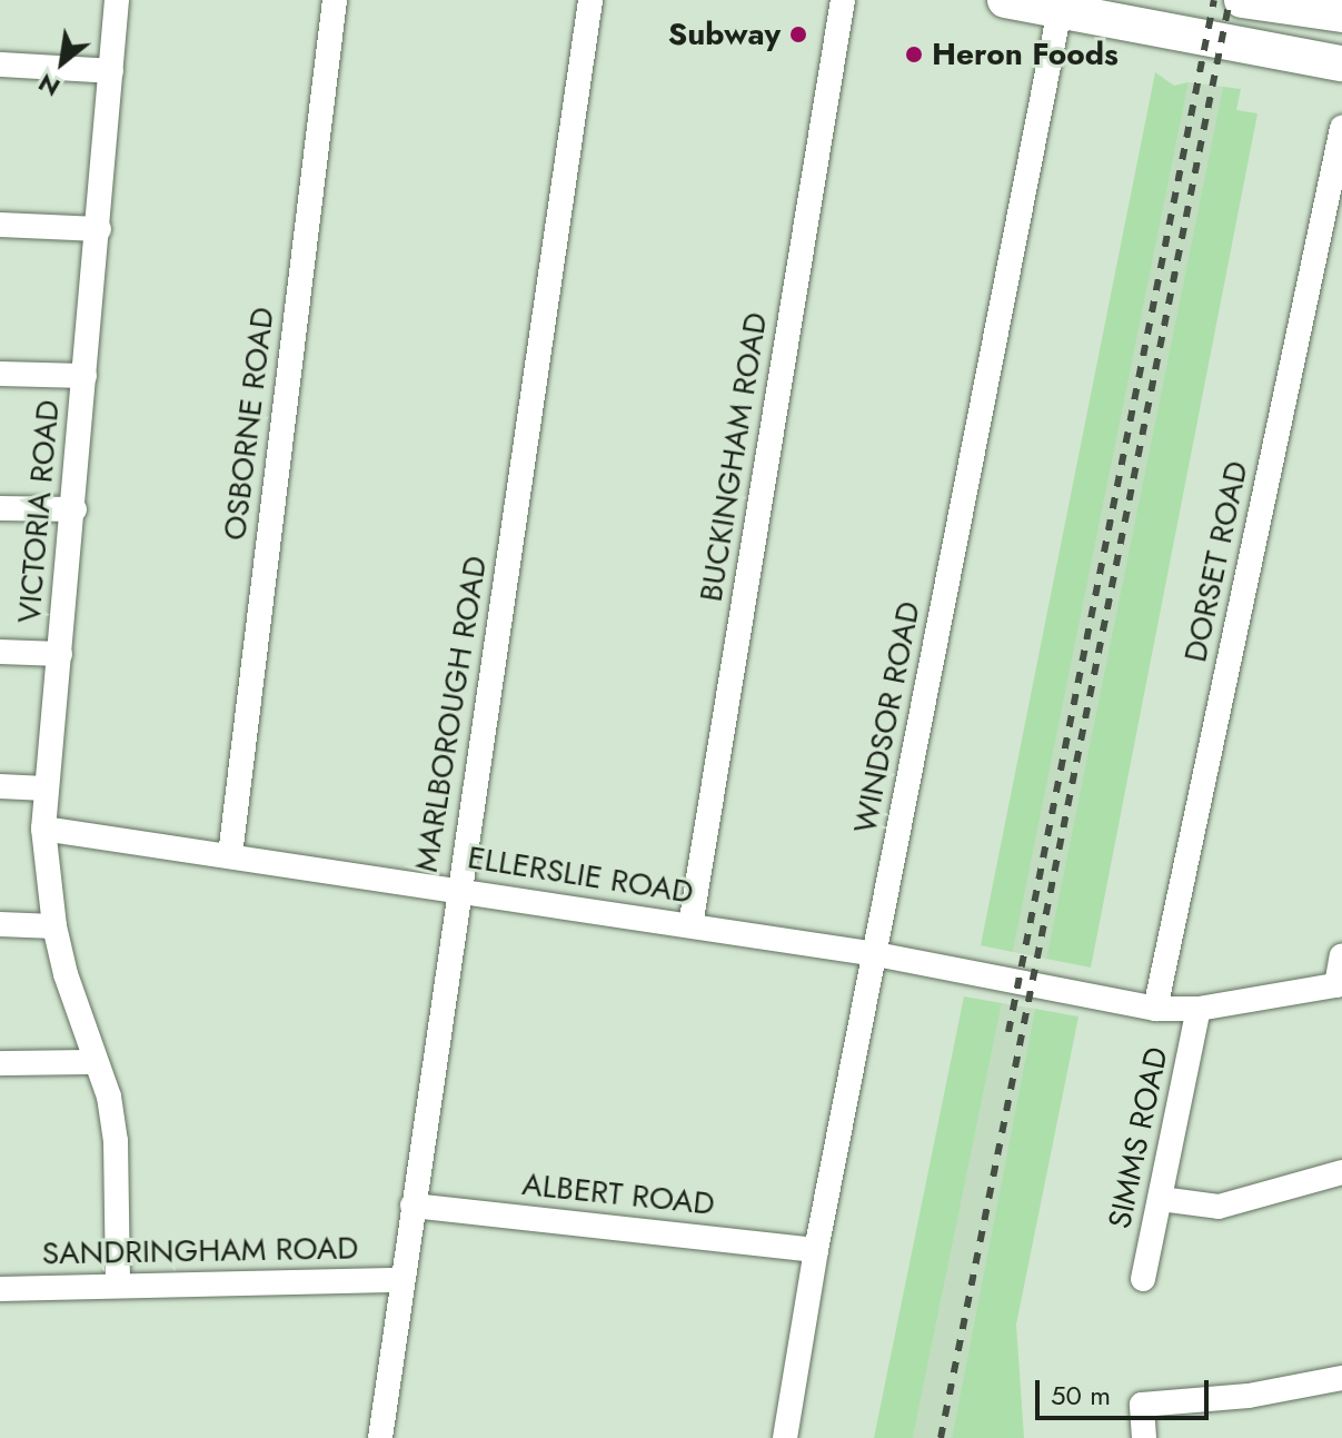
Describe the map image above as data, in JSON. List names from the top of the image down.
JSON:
{
  "streets": {
    "street": [
      "OSBORNE ROAD",
      "BUCKINGHAM ROAD",
      "VICTORIA ROAD",
      "DORSET ROAD",
      "MARLBOROUGH ROAD",
      "WINDSOR ROAD",
      "ELLERSLIE ROAD",
      "SIMMS ROAD",
      "ALBERT ROAD",
      "SANDRINGHAM ROAD"
    ]
  },
  "crossings": [
    ["OSBORNE ROAD", "ELLERSLIE ROAD"],
    ["BUCKINGHAM ROAD", "ELLERSLIE ROAD"],
    ["VICTORIA ROAD", "ELLERSLIE ROAD"],
    ["VICTORIA ROAD", "SANDRINGHAM ROAD"],
    ["DORSET ROAD", "ELLERSLIE ROAD"],
    ["MARLBOROUGH ROAD", "ELLERSLIE ROAD"],
    ["MARLBOROUGH ROAD", "ALBERT ROAD"],
    ["MARLBOROUGH ROAD", "SANDRINGHAM ROAD"],
    ["WINDSOR ROAD", "ELLERSLIE ROAD"],
    ["WINDSOR ROAD", "ALBERT ROAD"],
    ["ELLERSLIE ROAD", "SIMMS ROAD"]
  ],
  "places": ["Subway", "Heron Foods"],
  "scale_bar": "50 m",
  "north": "bottom left"
}
